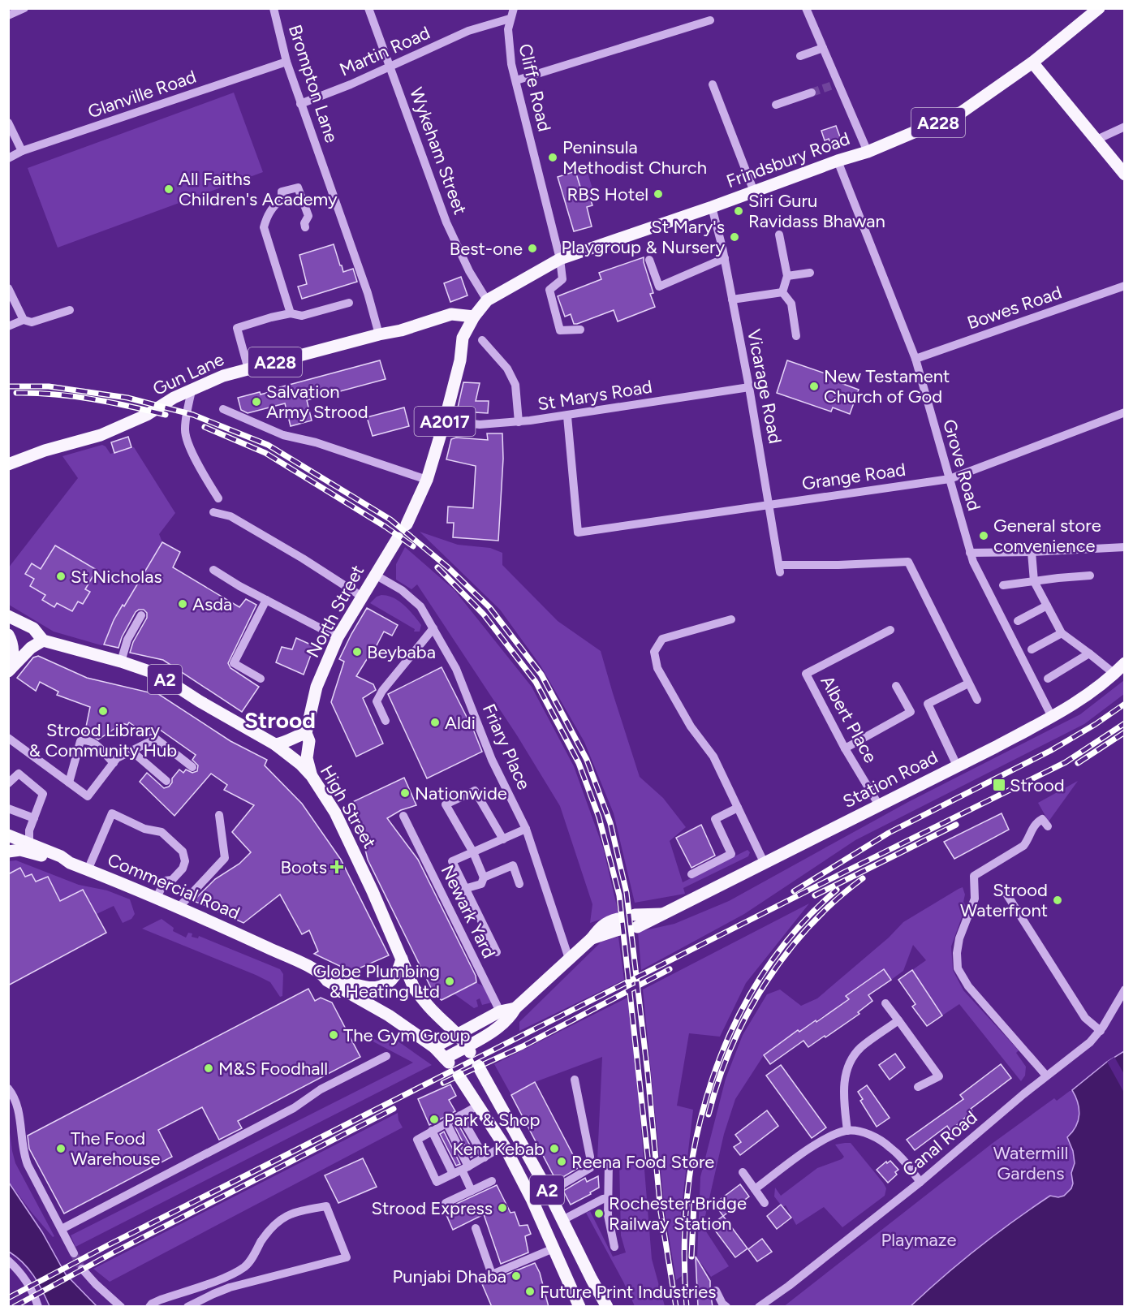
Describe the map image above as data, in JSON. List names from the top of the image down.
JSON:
{
  "streets": {
    "main road": [
      "A228",
      "Frindsbury Road",
      "Gun Lane",
      "A2017",
      "North Street",
      "A2",
      "Station Road",
      "High Street",
      "Commercial Road"
    ],
    "street": [
      "Martin Road",
      "Brompton Lane",
      "Cliffe Road",
      "Glanville Road",
      "Wykeham Street",
      "Bowes Road",
      "Vicarage Road",
      "St Marys Road",
      "Grove Road",
      "Grange Road",
      "Albert Place",
      "Friary Place",
      "Newark Yard",
      "Canal Road"
    ]
  },
  "crossings": [
    ["Martin Road", "Brompton Lane"],
    ["Martin Road", "Cliffe Road"],
    ["Martin Road", "Wykeham Street"],
    ["Brompton Lane", "Glanville Road"],
    ["Brompton Lane", "Gun Lane"],
    ["Cliffe Road", "Frindsbury Road"],
    ["Wykeham Street", "Frindsbury Road"],
    ["Frindsbury Road", "Gun Lane"],
    ["Frindsbury Road", "Vicarage Road"],
    ["Frindsbury Road", "A2017"],
    ["Frindsbury Road", "Grove Road"],
    ["Bowes Road", "Grove Road"],
    ["Gun Lane", "A2017"],
    ["Vicarage Road", "St Marys Road"],
    ["Vicarage Road", "Grange Road"],
    ["St Marys Road", "A2017"],
    ["St Marys Road", "Grange Road"],
    ["Grove Road", "Grange Road"],
    ["Grove Road", "Station Road"],
    ["North Street", "Friary Place"],
    ["North Street", "High Street"],
    ["Albert Place", "Station Road"],
    ["High Street", "Commercial Road"]
  ],
  "districts": ["Strood"],
  "parks": ["Watermill Gardens", "Playmaze"],
  "places": {
    "other": [
      "Peninsula Methodist Church",
      "All Faiths Children's Academy",
      "RBS Hotel",
      "Siri Guru Ravidass Bhawan",
      "St Mary's Playgroup & Nursery",
      "Best-one",
      "New Testament Church of God",
      "Salvation Army Strood",
      "General store convenience",
      "St Nicholas",
      "Asda",
      "Beybaba",
      "Strood Library & Community Hub",
      "Aldi",
      "Nationwide",
      "Strood Waterfront",
      "Globe Plumbing & Heating Ltd",
      "The Gym Group",
      "M&S Foodhall",
      "Park & Shop",
      "The Food Warehouse",
      "Kent Kebab",
      "Reena Food Store",
      "Strood Express",
      "Rochester Bridge Railway Station",
      "Punjabi Dhaba",
      "Future Print Industries"
    ],
    "transit": ["Strood"],
    "health": ["Boots"]
  }
}
